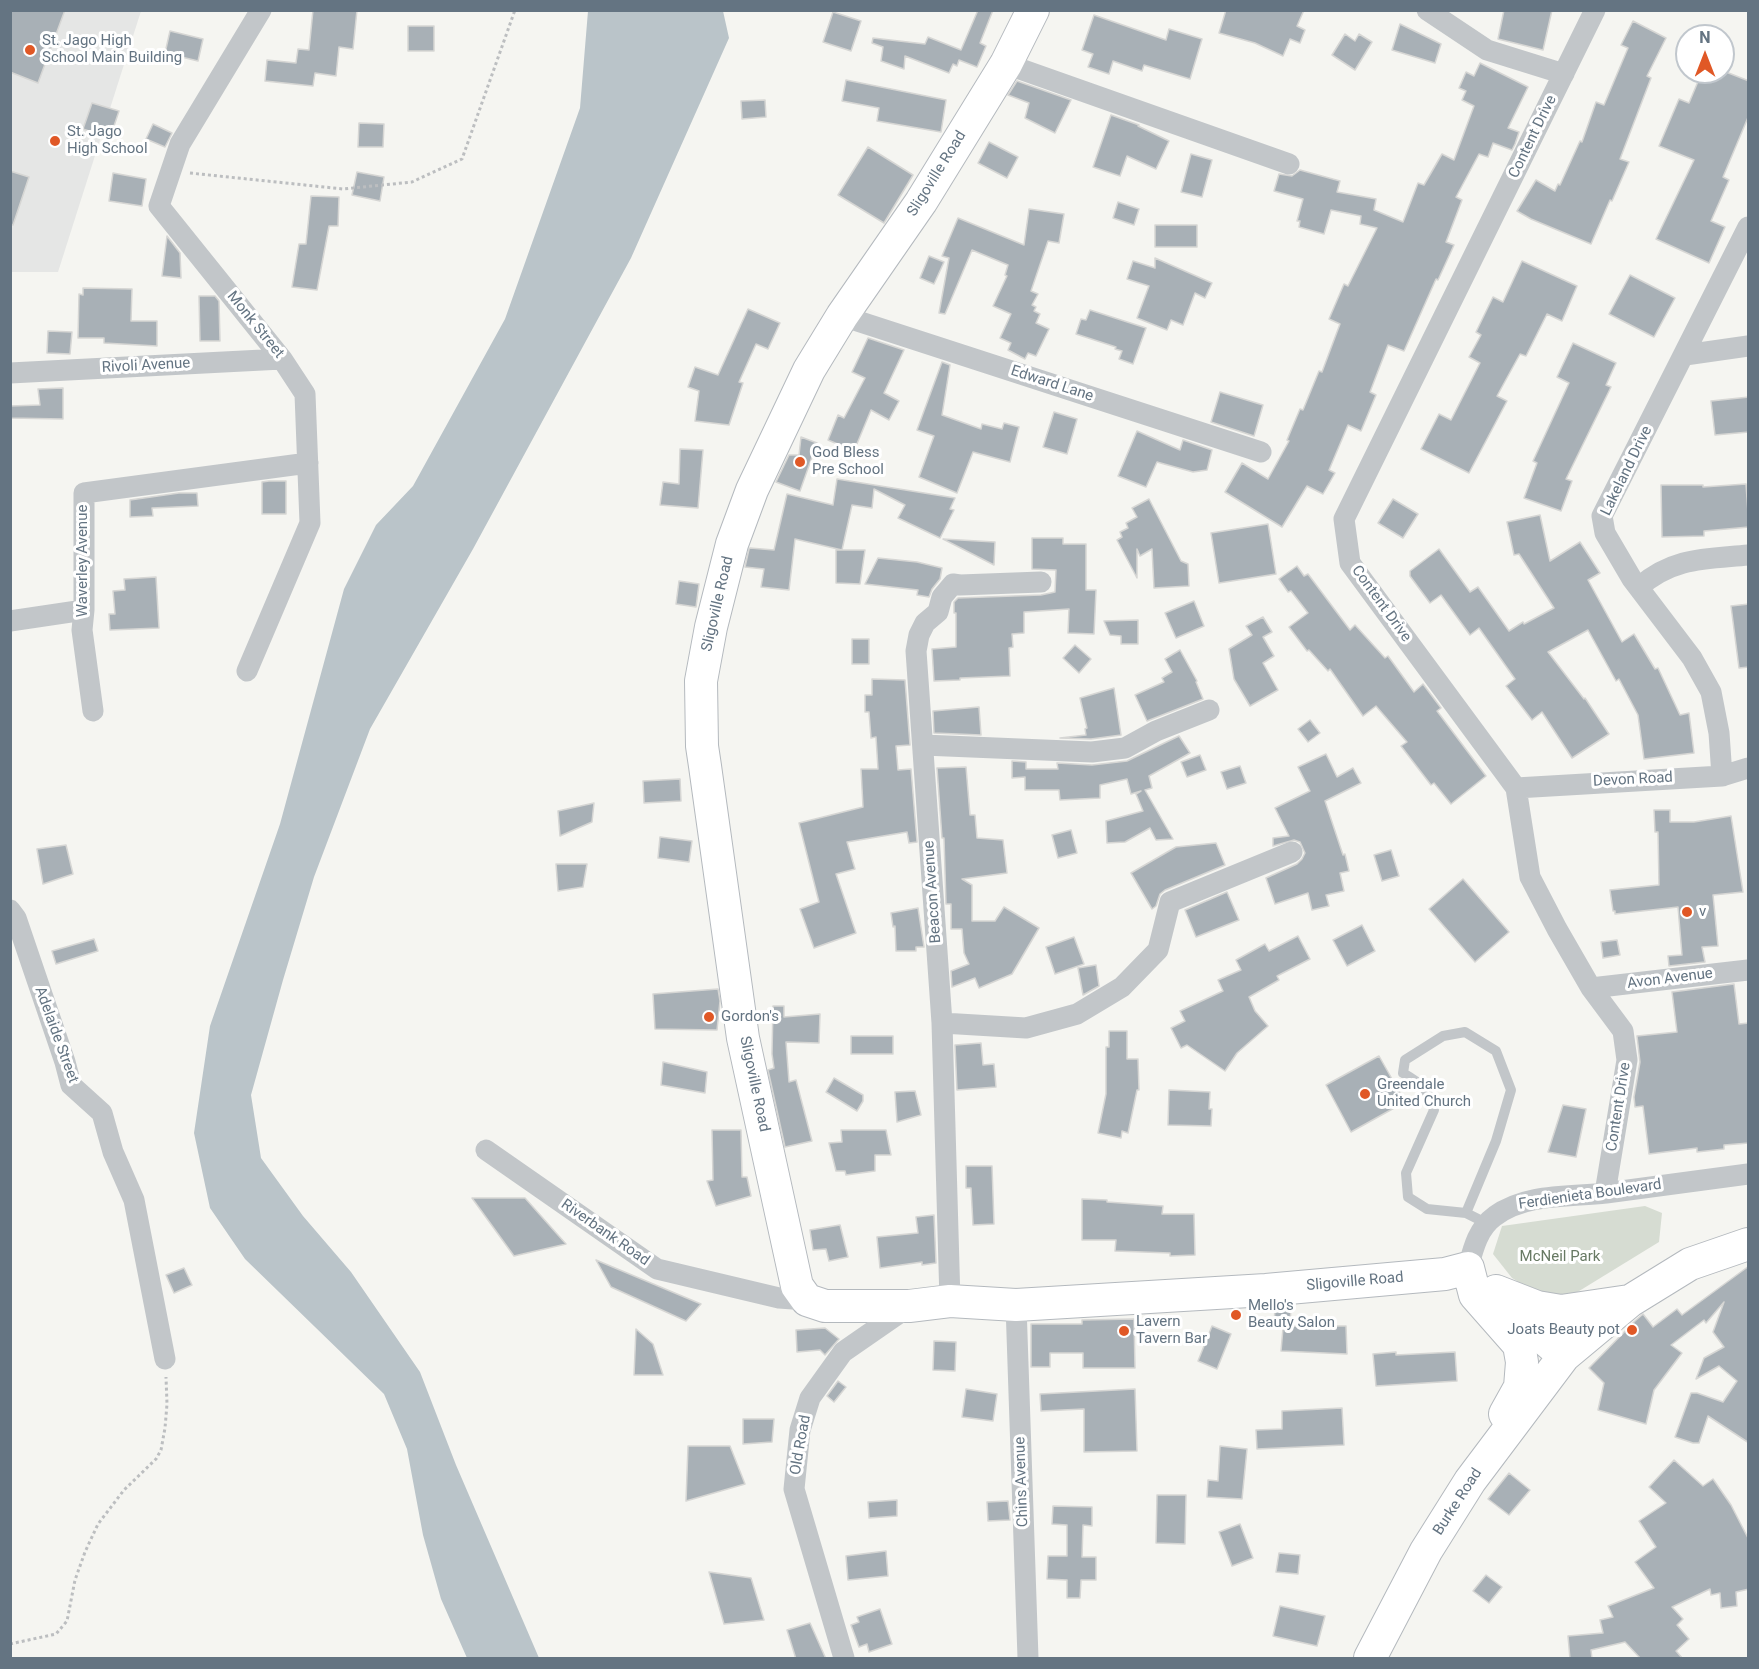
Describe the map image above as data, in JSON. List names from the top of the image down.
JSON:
{
  "streets": {
    "street": [
      "Content Drive",
      "Sligoville Road",
      "Monk Street",
      "Rivoli Avenue",
      "Edward Lane",
      "Lakeland Drive",
      "Waverley Avenue",
      "Devon Road",
      "Beacon Avenue",
      "Avon Avenue",
      "Adelaide Street",
      "Ferdienieta Boulevard",
      "Riverbank Road",
      "Old Road",
      "Chins Avenue",
      "Burke Road"
    ]
  },
  "crossings": [
    ["Content Drive", "Devon Road"],
    ["Content Drive", "Avon Avenue"],
    ["Content Drive", "Ferdienieta Boulevard"],
    ["Sligoville Road", "Edward Lane"],
    ["Sligoville Road", "Beacon Avenue"],
    ["Sligoville Road", "Ferdienieta Boulevard"],
    ["Sligoville Road", "Riverbank Road"],
    ["Sligoville Road", "Old Road"],
    ["Sligoville Road", "Chins Avenue"],
    ["Monk Street", "Rivoli Avenue"],
    ["Monk Street", "Waverley Avenue"],
    ["Lakeland Drive", "Devon Road"]
  ],
  "parks": ["McNeil Park"],
  "places": [
    "St. Jago High School Main Building",
    "St. Jago High School",
    "God Bless Pre School",
    "v",
    "Gordon's",
    "Greendale United Church",
    "Mello's Beauty Salon",
    "Joats Beauty pot",
    "Lavern Tavern Bar"
  ],
  "north": "top"
}
